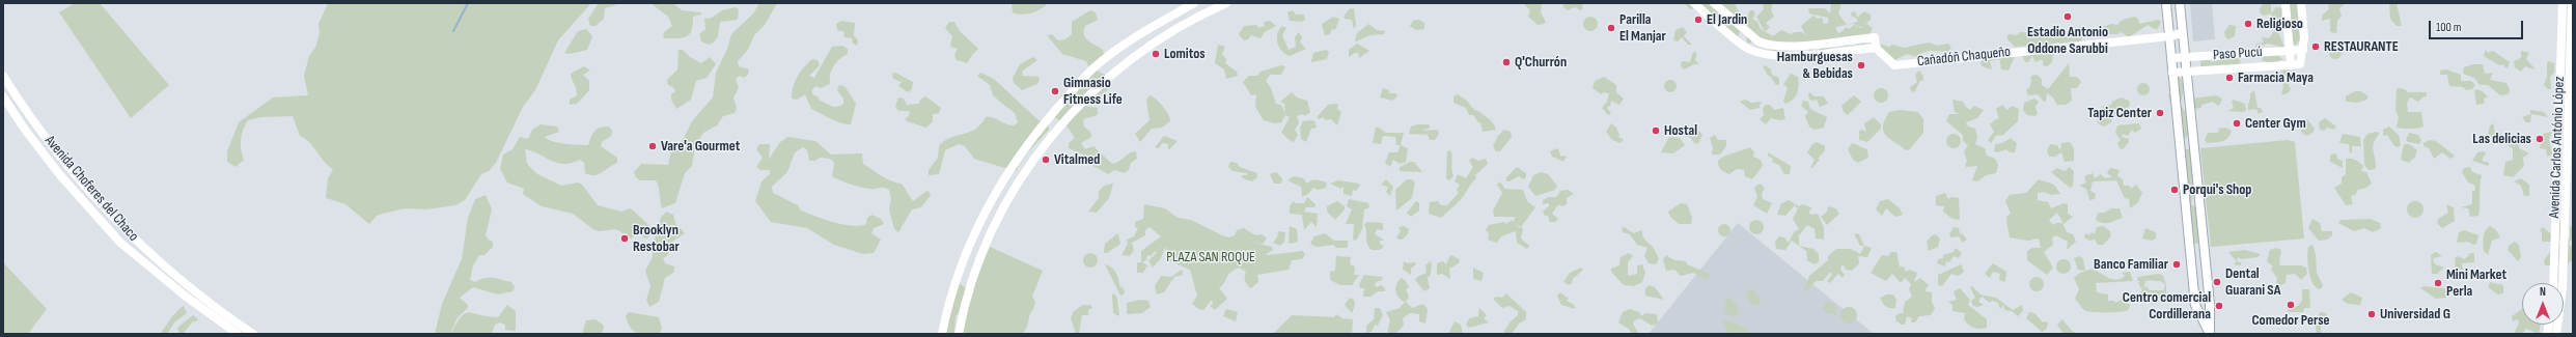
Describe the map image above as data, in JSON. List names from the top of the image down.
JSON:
{
  "streets": {
    "street": [
      "Paso Pucú",
      "Cañadóñ Chaqueño",
      "Avenida Carlos António López",
      "Avenida Choferes del Chaco"
    ]
  },
  "parks": ["PLAZA SAN ROQUE"],
  "places": [
    "Estadio Antonio Oddone Sarubbi",
    "El Jardin",
    "Religioso",
    "Parilla El Manjar",
    "RESTAURANTE",
    "Lomitos",
    "Q'Churrón",
    "Hamburguesas & Bebidas",
    "Farmacia Maya",
    "Gimnasio Fitness Life",
    "Tapiz Center",
    "Center Gym",
    "Hostal",
    "Las delicias",
    "Vare'a Gourmet",
    "Vitalmed",
    "Porqui's Shop",
    "Brooklyn Restobar",
    "Banco Familiar",
    "Dental Guarani SA",
    "Mini Market Perla",
    "Comedor Perse",
    "Centro comercial Cordillerana",
    "Universidad G"
  ],
  "scale_bar": "100 m",
  "north": "top"
}
